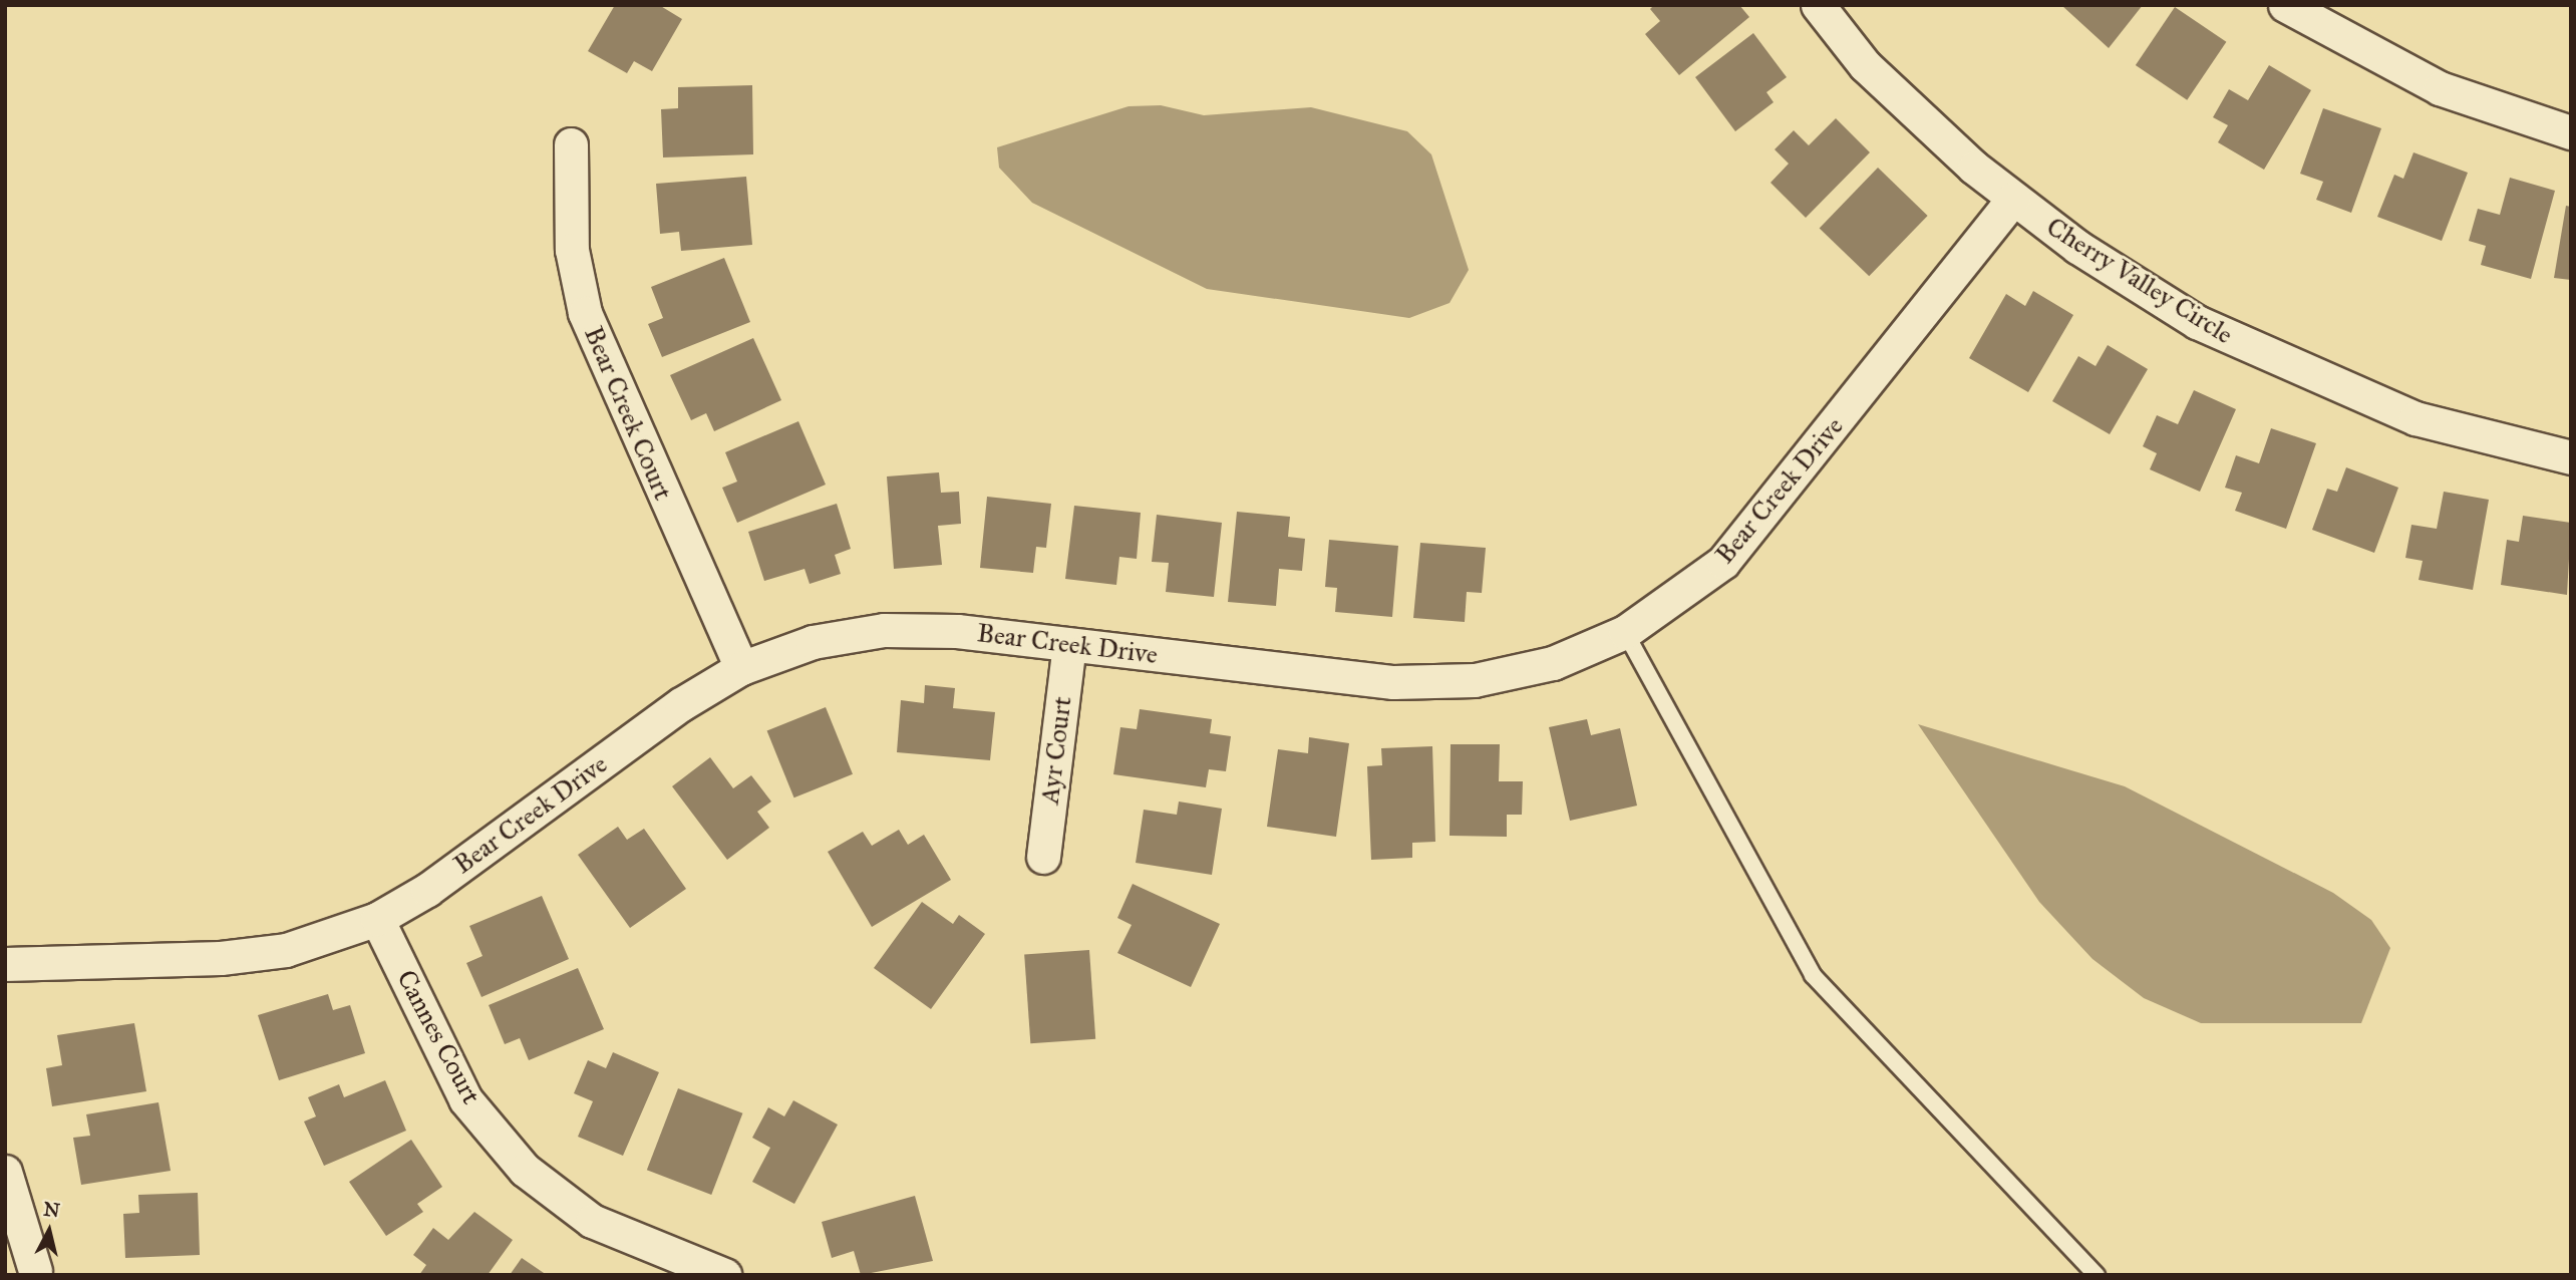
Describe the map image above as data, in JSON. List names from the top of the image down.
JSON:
{
  "streets": {
    "street": [
      "Cherry Valley Circle",
      "Bear Creek Court",
      "Bear Creek Drive",
      "Ayr Court",
      "Cannes Court"
    ]
  },
  "crossings": [
    ["Cherry Valley Circle", "Bear Creek Drive"],
    ["Bear Creek Court", "Bear Creek Drive"],
    ["Bear Creek Drive", "Ayr Court"],
    ["Bear Creek Drive", "Cannes Court"]
  ],
  "north": "top"
}
